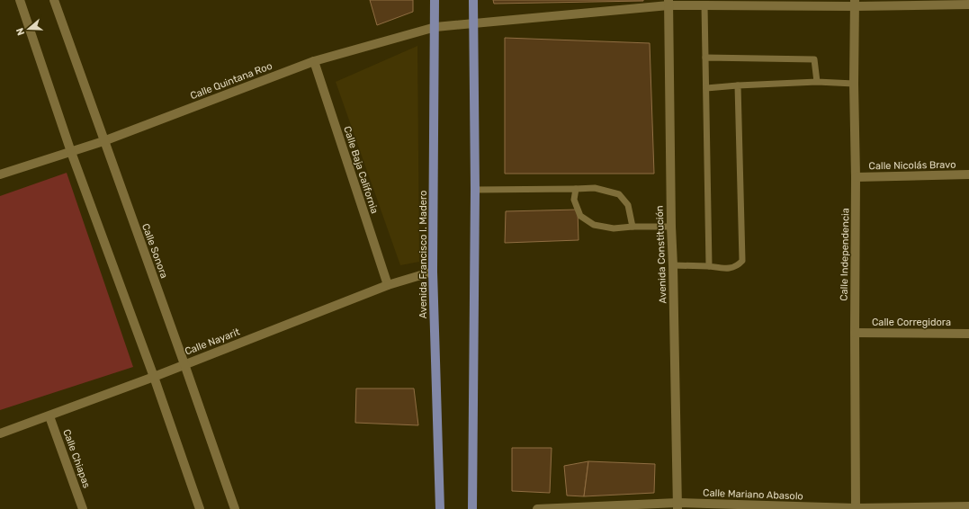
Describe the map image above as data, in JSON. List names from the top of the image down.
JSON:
{
  "streets": {
    "main road": ["Avenida Francisco I. Madero"],
    "street": [
      "Calle Quintana Roo",
      "Calle Nicolás Bravo",
      "Calle Baja California",
      "Calle Sonora",
      "Avenida Constitución",
      "Calle Independencia",
      "Calle Corregidora",
      "Calle Nayarit",
      "Calle Chiapas",
      "Calle Mariano Abasolo"
    ]
  },
  "crossings": [
    ["Calle Quintana Roo", "Calle Baja California"],
    ["Calle Quintana Roo", "Calle Sonora"],
    ["Calle Quintana Roo", "Avenida Francisco I. Madero"],
    ["Calle Quintana Roo", "Avenida Constitución"],
    ["Calle Quintana Roo", "Calle Independencia"],
    ["Calle Nicolás Bravo", "Calle Independencia"],
    ["Calle Baja California", "Calle Nayarit"],
    ["Calle Sonora", "Calle Nayarit"],
    ["Avenida Francisco I. Madero", "Calle Nayarit"],
    ["Avenida Constitución", "Calle Mariano Abasolo"],
    ["Calle Independencia", "Calle Corregidora"],
    ["Calle Independencia", "Calle Mariano Abasolo"],
    ["Calle Nayarit", "Calle Chiapas"]
  ],
  "north": "left"
}
